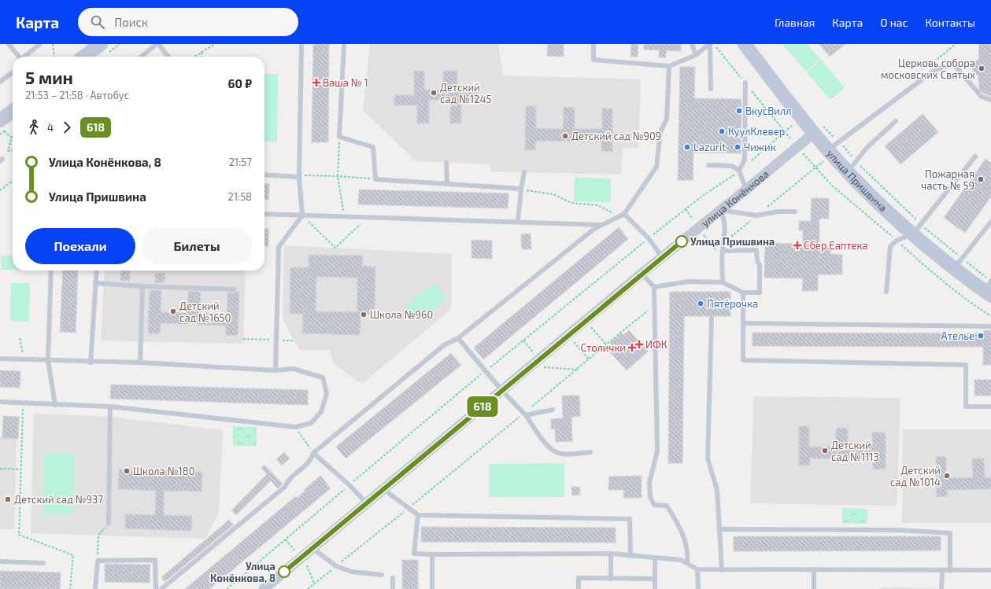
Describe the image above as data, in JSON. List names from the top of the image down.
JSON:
{
  "streets": {
    "street": ["улица Пришвина", "улица Конёнкова"]
  },
  "crossings": [
    ["улица Пришвина", "улица Конёнкова"]
  ],
  "places": {
    "other": [
      "Церковь собора московских Святых",
      "Детский сад №1245",
      "ВкусВилл",
      "КуулКлевер",
      "Детский сад №909",
      "Lazurit",
      "Чижик",
      "Пожарная часть № 59",
      "Улица Пришвина",
      "Пятёрочка",
      "Детский сад №1650",
      "Школа №960",
      "Ателье",
      "Детский сад №1113",
      "Школа №180",
      "Детский сад №1014",
      "Детский сад №937",
      "Улица Конёнкова, 8"
    ],
    "health": [
      "Ваша № 1",
      "Сбер Еаптека",
      "ИФК",
      "Столички"
    ]
  },
  "lines": ["bus line 618"],
  "page": {
    "header": "Карта",
    "search": "Поиск",
    "nav": [
      "Главная",
      "Карта",
      "О нас",
      "Контакты"
    ],
    "on_map": "618",
    "heading": ["5 мин", "21:53 – 21:58 · Автобус", "60 ₽"],
    "legs": ["4", "618"],
    "list": [
      {
        "name": "Улица Конёнкова, 8",
        "value": "21:57"
      },
      {
        "name": "Улица Пришвина",
        "value": "21:58"
      }
    ],
    "buttons": ["Поехали", "Билеты"]
  }
}
